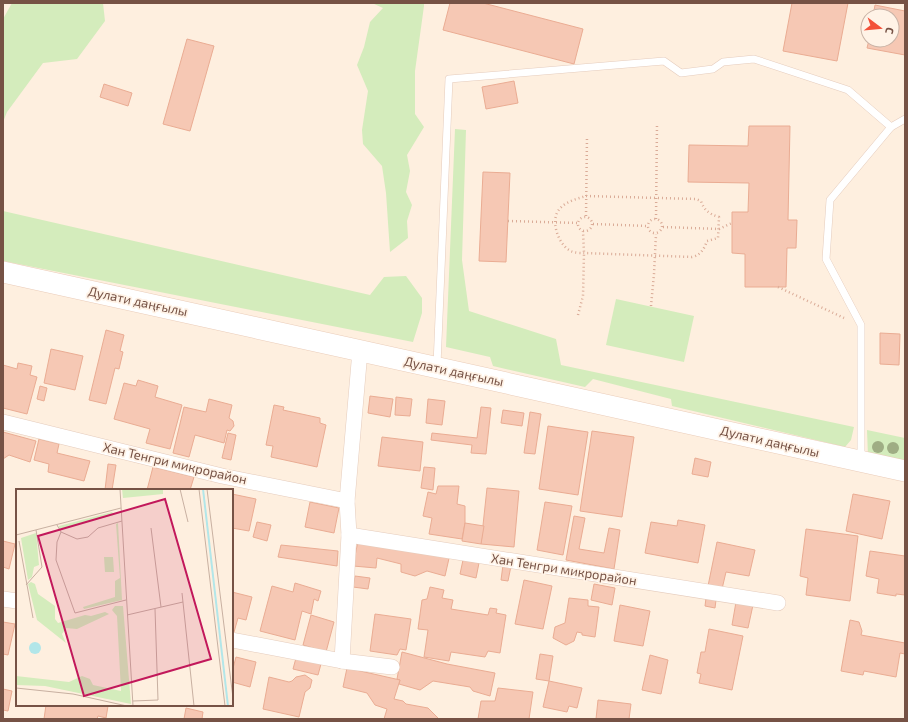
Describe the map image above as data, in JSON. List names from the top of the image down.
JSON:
{
  "streets": {
    "main road": ["Дулати даңғылы"],
    "street": ["Хан Тенгри микрорайон"]
  },
  "north": "right"
}
